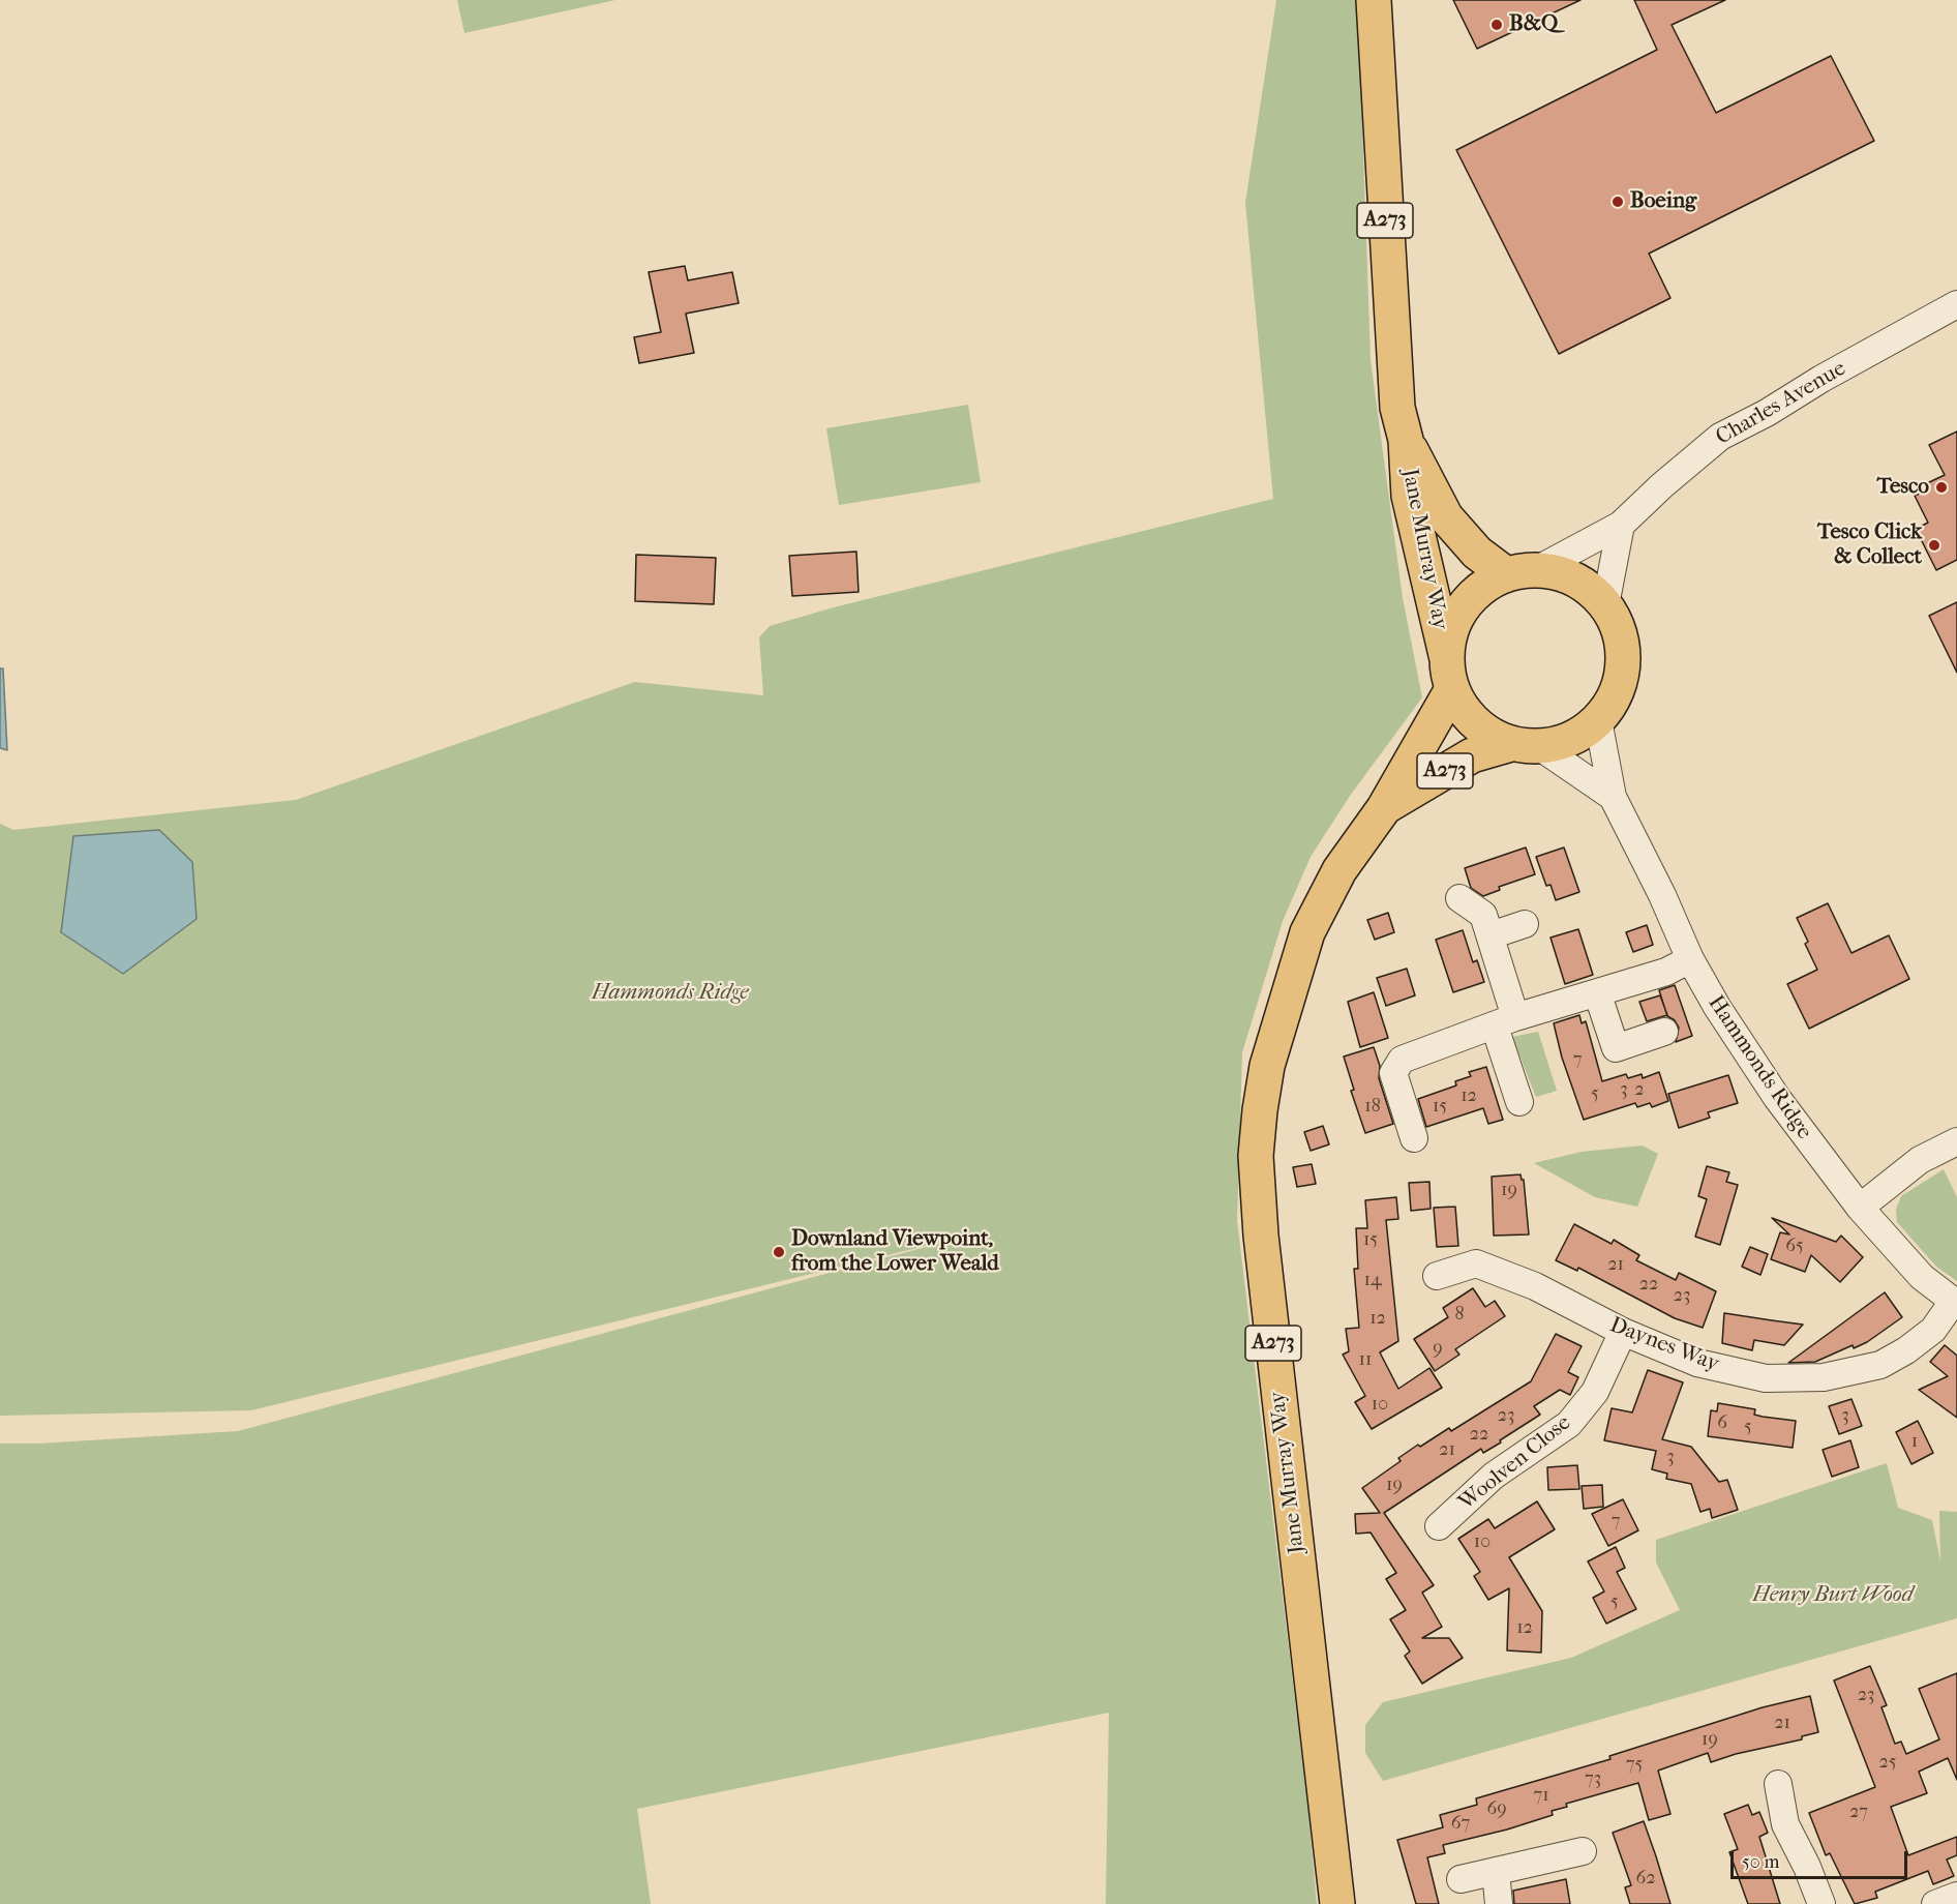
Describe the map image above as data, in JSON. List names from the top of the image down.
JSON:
{
  "streets": {
    "main road": ["A273", "Jane Murray Way"],
    "street": [
      "Charles Avenue",
      "Hammonds Ridge",
      "Daynes Way",
      "Woolven Close"
    ]
  },
  "crossings": [
    ["Charles Avenue", "Jane Murray Way"],
    ["Charles Avenue", "Hammonds Ridge"],
    ["Jane Murray Way", "Hammonds Ridge"],
    ["Hammonds Ridge", "Daynes Way"],
    ["Daynes Way", "Woolven Close"]
  ],
  "parks": ["Hammonds Ridge", "Henry Burt Wood"],
  "places": [
    "B&Q",
    "Boeing",
    "Tesco",
    "Tesco Click & Collect",
    "Downland Viewpoint, from the Lower Weald"
  ],
  "house_numbers": [
    "7",
    "3",
    "2",
    "5",
    "12",
    "18",
    "15",
    "19",
    "15",
    "65",
    "21",
    "14",
    "22",
    "23",
    "8",
    "12",
    "9",
    "11",
    "10",
    "23",
    "3",
    "6",
    "5",
    "22",
    "1",
    "21",
    "3",
    "19",
    "7",
    "10",
    "5",
    "12",
    "23",
    "21",
    "19",
    "25",
    "75",
    "73",
    "71",
    "69",
    "27",
    "67",
    "62"
  ],
  "scale_bar": "50 m"
}
